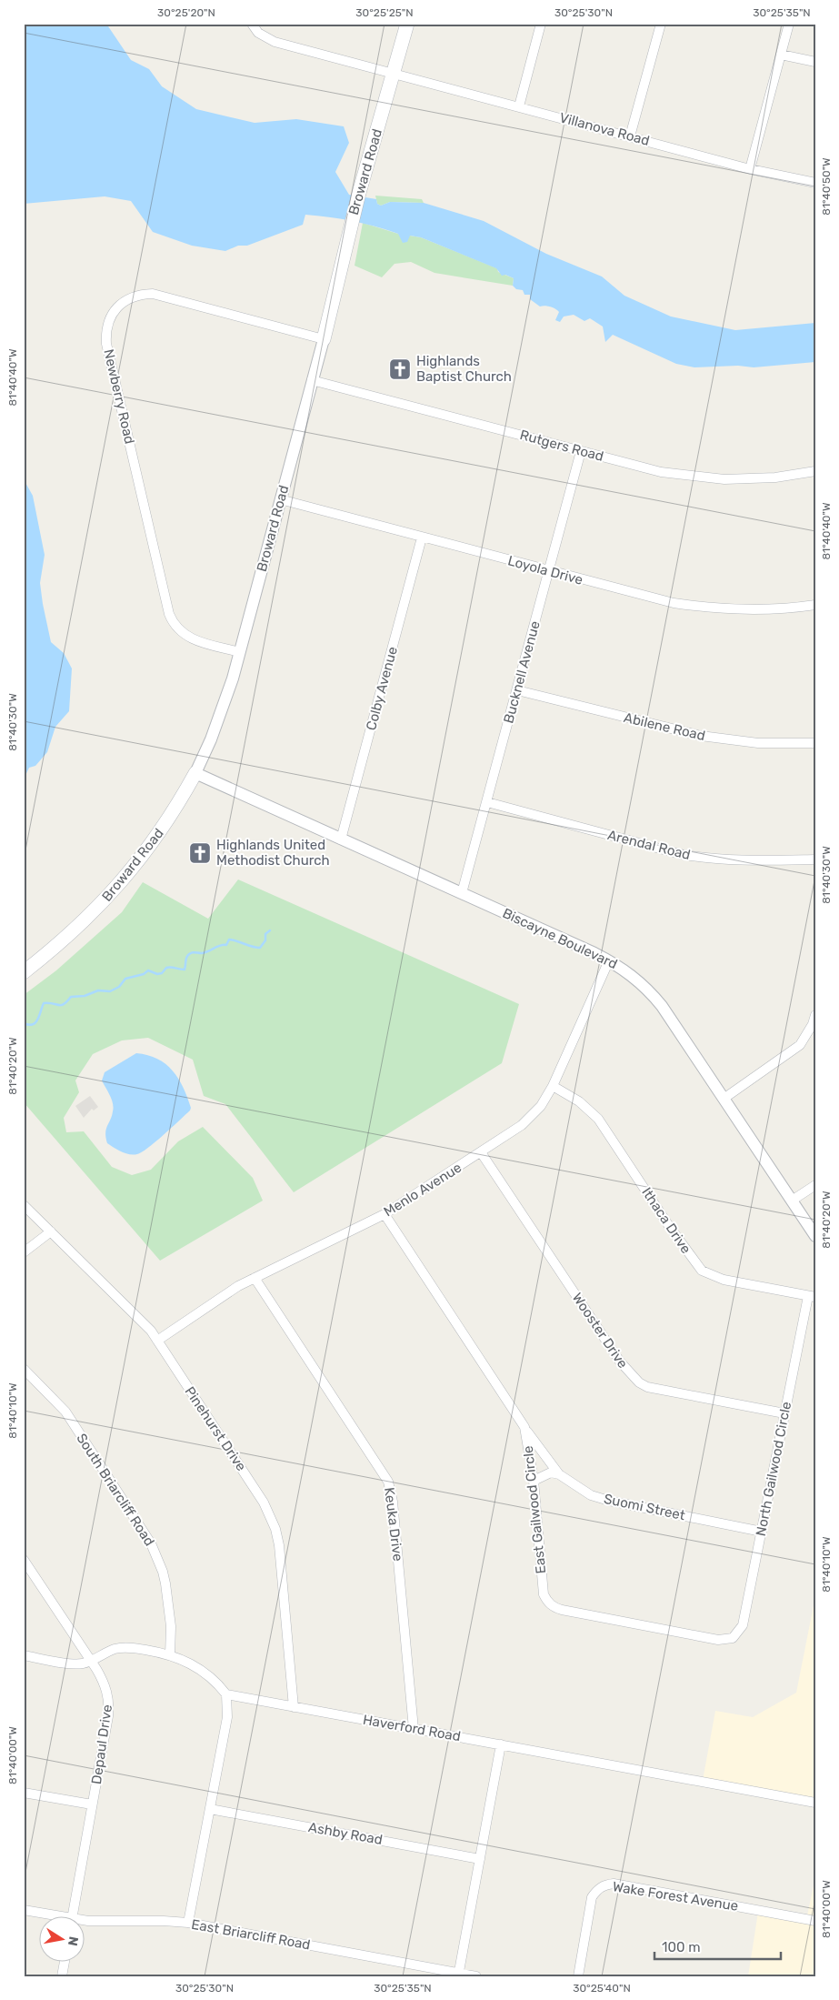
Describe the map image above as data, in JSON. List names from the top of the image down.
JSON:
{
  "streets": {
    "main road": ["Broward Road"],
    "street": [
      "Villanova Road",
      "Newberry Road",
      "Rutgers Road",
      "Loyola Drive",
      "Bucknell Avenue",
      "Colby Avenue",
      "Abilene Road",
      "Arendal Road",
      "Biscayne Boulevard",
      "Menlo Avenue",
      "Ithaca Drive",
      "Wooster Drive",
      "Pinehurst Drive",
      "North Gailwood Circle",
      "South Briarcliff Road",
      "Suomi Street",
      "East Gailwood Circle",
      "Keuka Drive",
      "Haverford Road",
      "Depaul Drive",
      "Ashby Road",
      "Wake Forest Avenue",
      "East Briarcliff Road"
    ]
  },
  "crossings": [
    ["Villanova Road", "Broward Road"],
    ["Broward Road", "Newberry Road"],
    ["Broward Road", "Rutgers Road"],
    ["Broward Road", "Loyola Drive"],
    ["Broward Road", "Biscayne Boulevard"],
    ["Rutgers Road", "Bucknell Avenue"],
    ["Loyola Drive", "Bucknell Avenue"],
    ["Loyola Drive", "Colby Avenue"],
    ["Bucknell Avenue", "Abilene Road"],
    ["Bucknell Avenue", "Arendal Road"],
    ["Bucknell Avenue", "Biscayne Boulevard"],
    ["Colby Avenue", "Biscayne Boulevard"],
    ["Biscayne Boulevard", "Menlo Avenue"],
    ["Menlo Avenue", "Ithaca Drive"],
    ["Menlo Avenue", "Wooster Drive"],
    ["Menlo Avenue", "Pinehurst Drive"],
    ["Menlo Avenue", "East Gailwood Circle"],
    ["Menlo Avenue", "Keuka Drive"],
    ["Ithaca Drive", "North Gailwood Circle"],
    ["Wooster Drive", "North Gailwood Circle"],
    ["Pinehurst Drive", "Haverford Road"],
    ["North Gailwood Circle", "Suomi Street"],
    ["North Gailwood Circle", "East Gailwood Circle"],
    ["Keuka Drive", "Haverford Road"]
  ],
  "places": {
    "church": ["Highlands Baptist Church", "Highlands United Methodist Church"]
  },
  "scale_bar": "100 m",
  "north": "right",
  "coordinates": [
    "30°25'20\"N",
    "30°25'25\"N",
    "30°25'30\"N",
    "30°25'35\"N",
    "81°40'50\"W",
    "81°40'40\"W",
    "81°40'30\"W",
    "81°40'20\"W",
    "81°40'10\"W",
    "81°40'00\"W",
    "30°25'40\"N"
  ]
}
